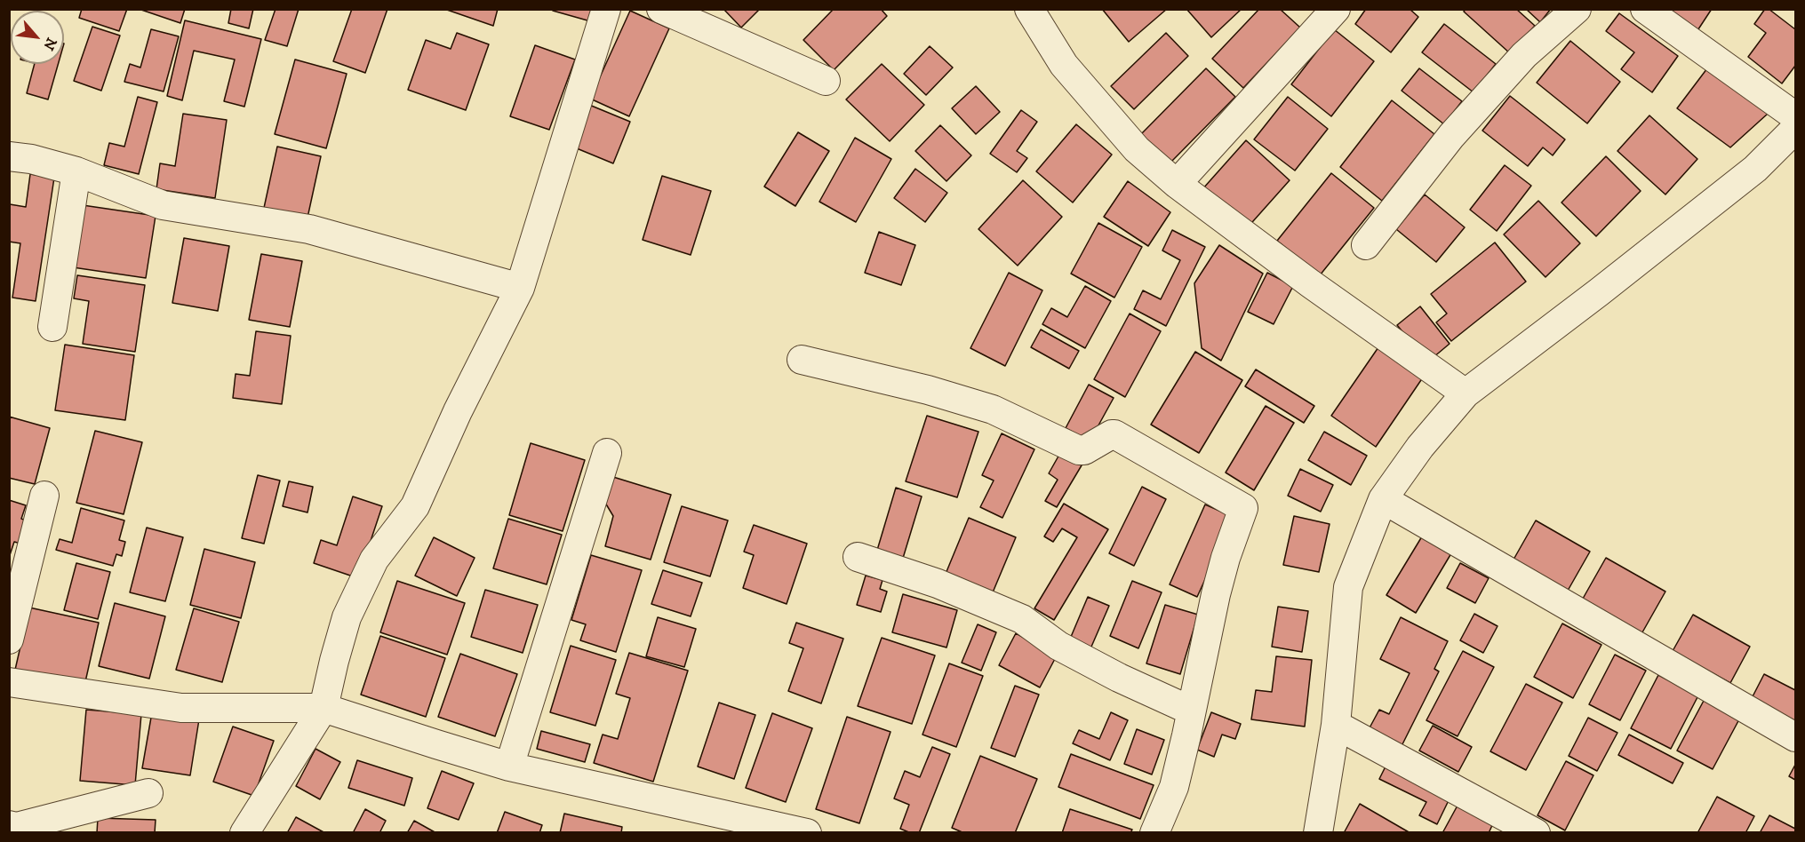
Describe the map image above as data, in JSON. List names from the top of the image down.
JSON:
{
  "north": "bottom right"
}
